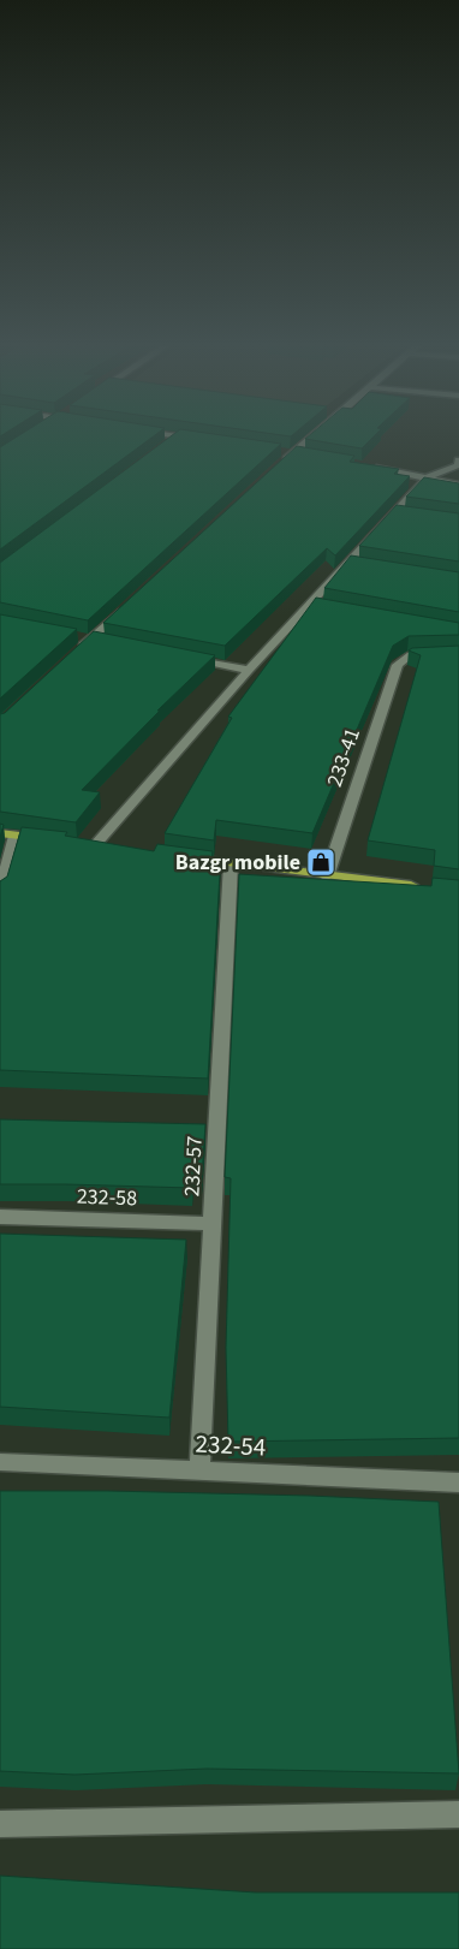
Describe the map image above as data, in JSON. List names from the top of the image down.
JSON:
{
  "streets": {
    "street": [
      "233-41",
      "232-57",
      "232-58",
      "232-54"
    ]
  },
  "crossings": [
    ["232-57", "232-58"],
    ["232-57", "232-54"]
  ],
  "places": {
    "shop": ["Bazgr mobile"]
  }
}
